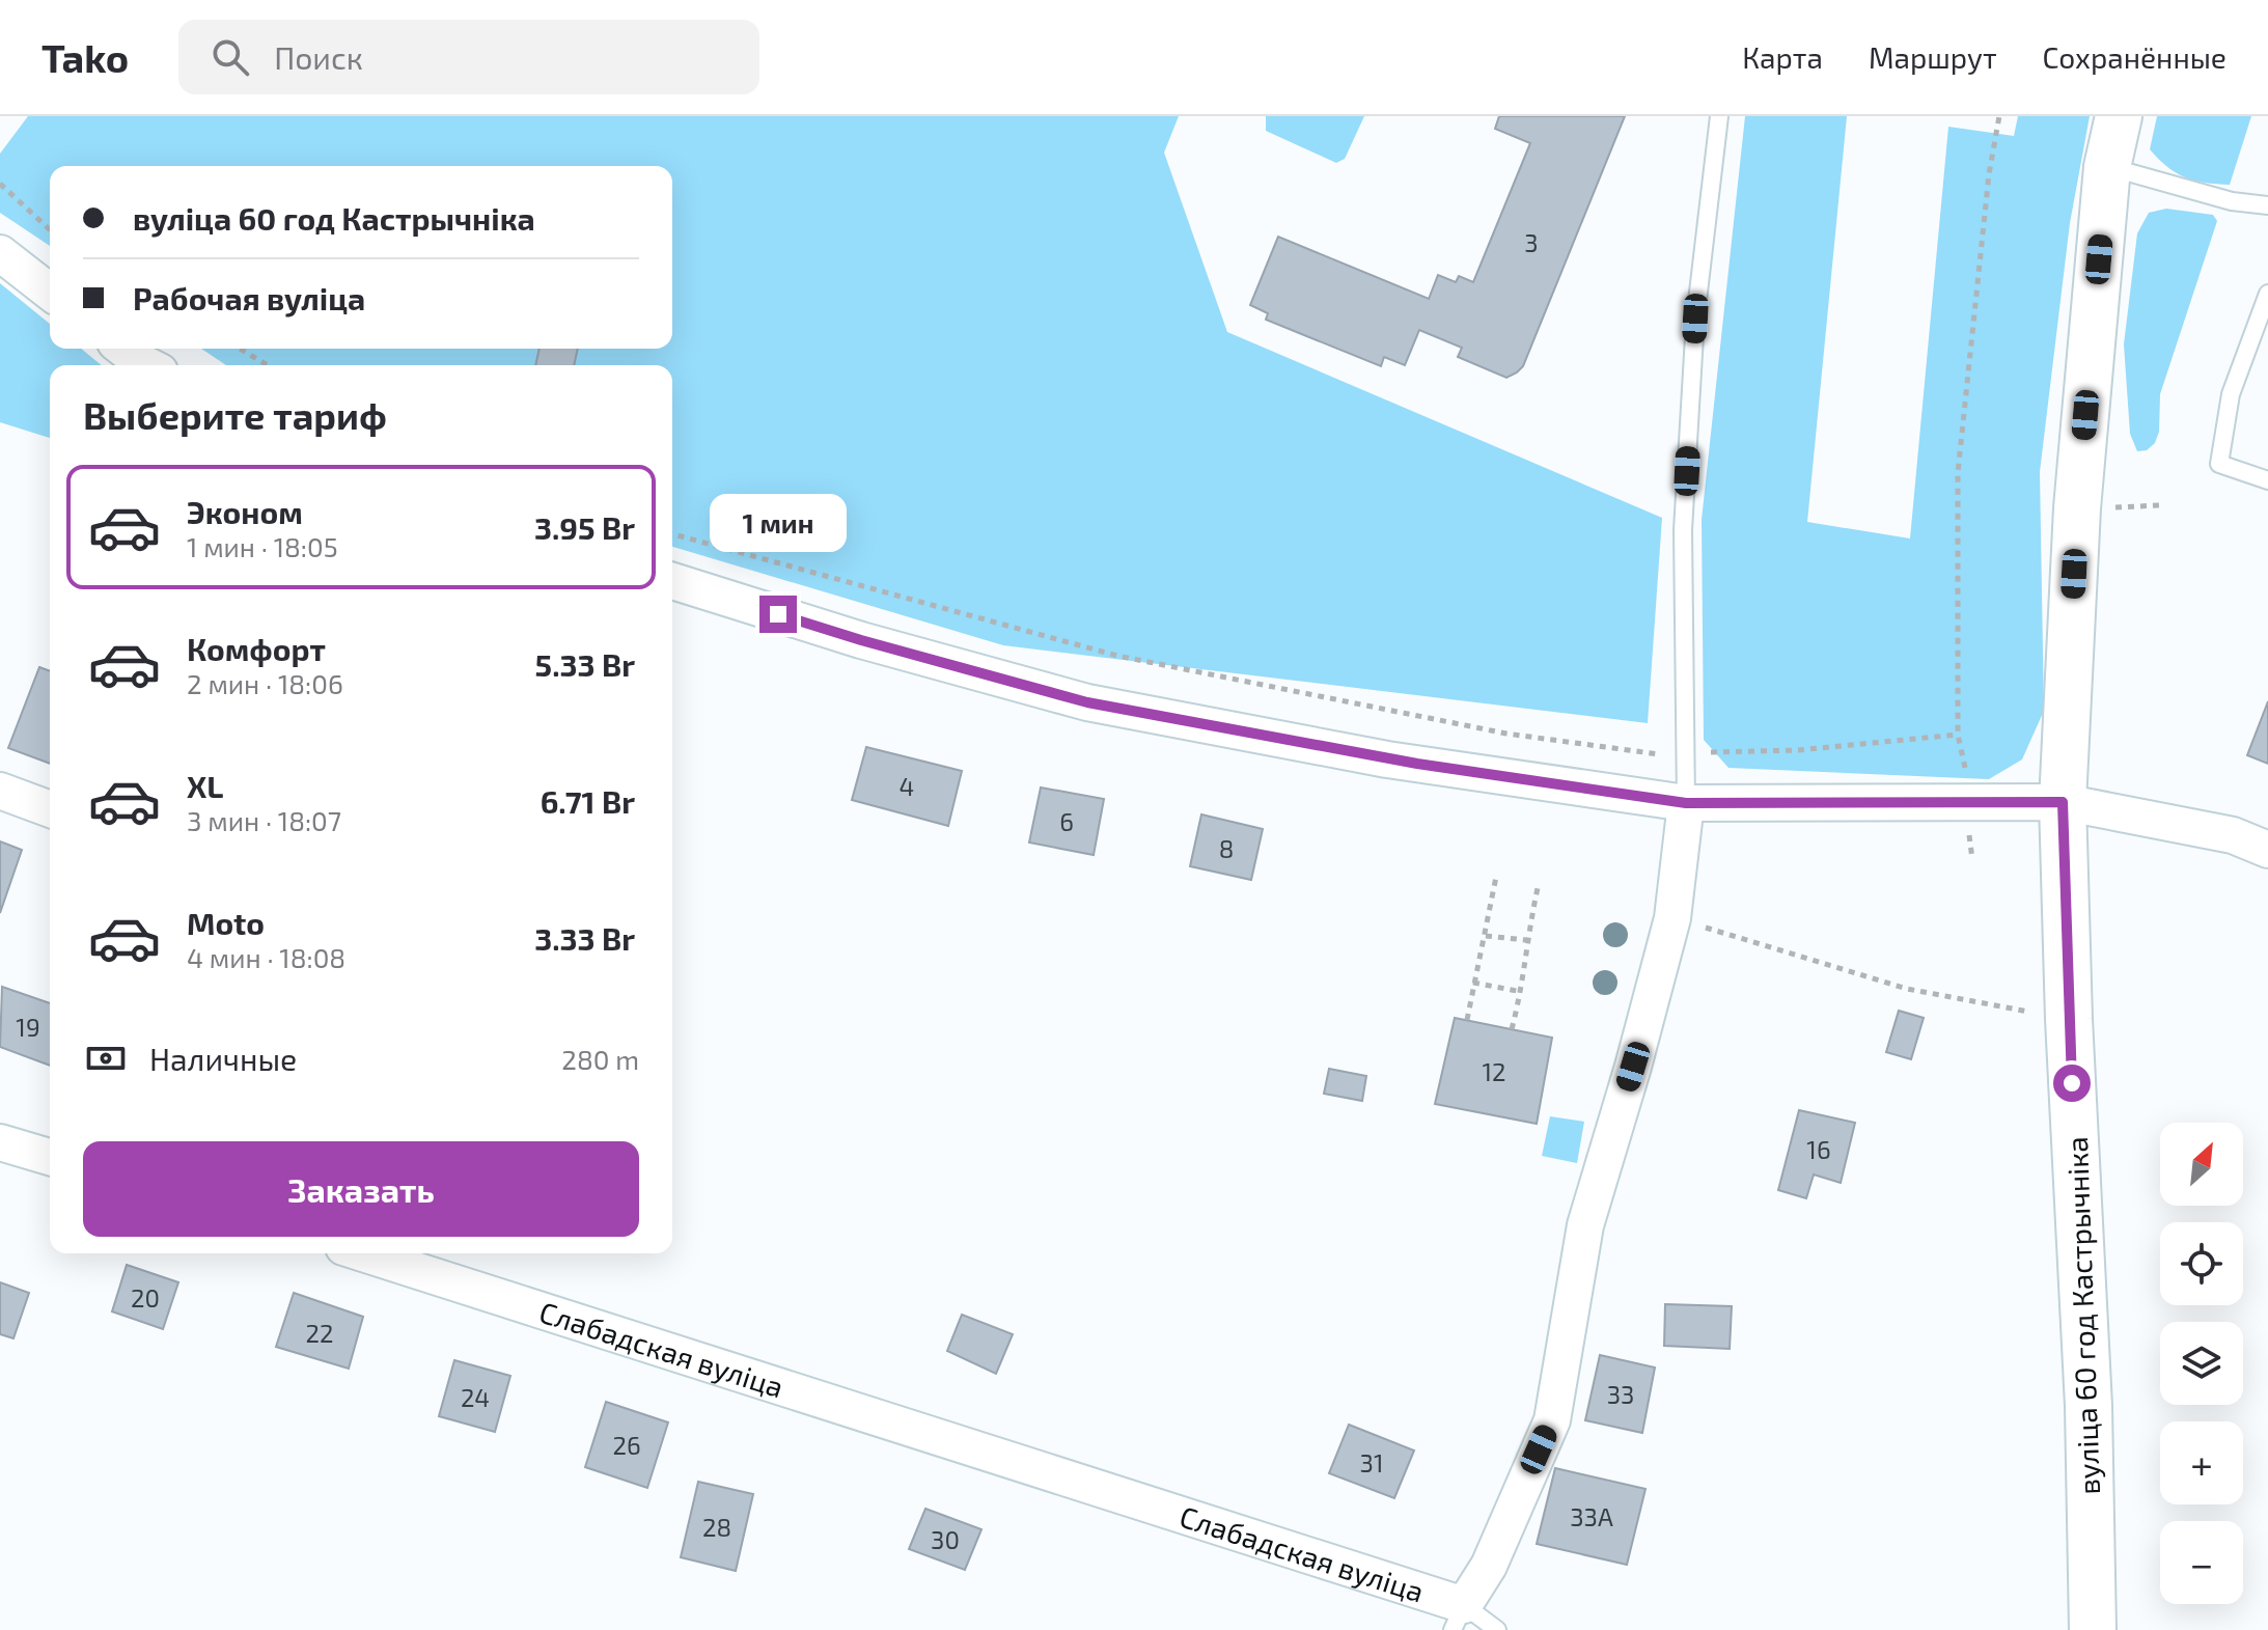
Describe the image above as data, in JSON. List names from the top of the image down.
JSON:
{
  "streets": {
    "street": ["вуліца 60 год Кастрычніка", "Слабадская вуліца"]
  },
  "house_numbers": [
    "3",
    "4",
    "6",
    "8",
    "19",
    "12",
    "16",
    "20",
    "22",
    "33",
    "24",
    "26",
    "31",
    "33А",
    "28",
    "30"
  ],
  "north": "top right",
  "page": {
    "header": "Tako",
    "search": "Поиск",
    "nav": ["Карта", "Маршрут", "Сохранённые"],
    "banner": ["вуліца 60 год Кастрычніка", "Рабочая вуліца"],
    "heading": "Выберите тариф",
    "list": [
      {
        "name": "Эконом",
        "note": "1 мин · 18:05",
        "value": "3.95 Br"
      },
      {
        "name": "Комфорт",
        "note": "2 мин · 18:06",
        "value": "5.33 Br"
      },
      {
        "name": "XL",
        "note": "3 мин · 18:07",
        "value": "6.71 Br"
      },
      {
        "name": "Moto",
        "note": "4 мин · 18:08",
        "value": "3.33 Br"
      }
    ],
    "bubble": "1 мин",
    "pay": ["Наличные", "280 m"],
    "map_buttons": ["+", "−"],
    "buttons": "Заказать"
  }
}
